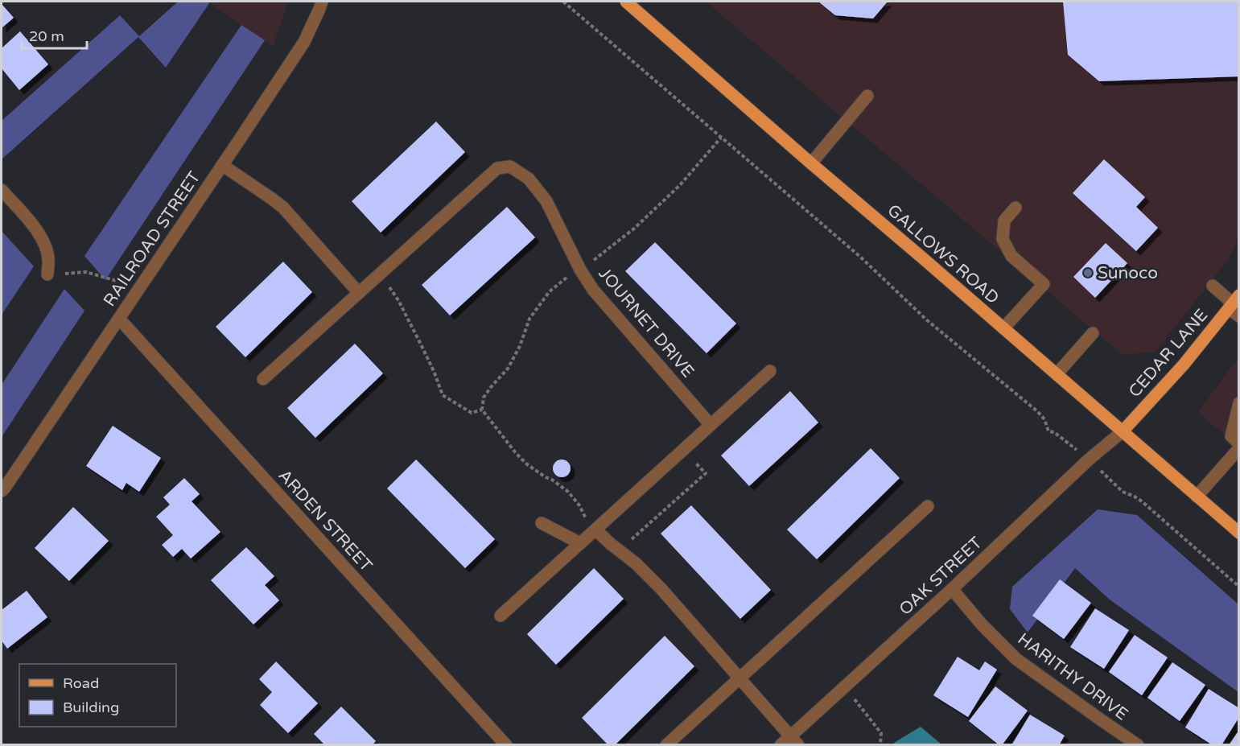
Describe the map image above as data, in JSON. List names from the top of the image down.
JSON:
{
  "streets": {
    "main road": ["GALLOWS ROAD", "CEDAR LANE"],
    "street": [
      "RAILROAD STREET",
      "JOURNET DRIVE",
      "ARDEN STREET",
      "OAK STREET",
      "HARITHY DRIVE"
    ]
  },
  "crossings": [
    ["RAILROAD STREET", "ARDEN STREET"],
    ["GALLOWS ROAD", "CEDAR LANE"],
    ["GALLOWS ROAD", "OAK STREET"],
    ["CEDAR LANE", "OAK STREET"],
    ["OAK STREET", "HARITHY DRIVE"]
  ],
  "places": ["Sunoco"],
  "legend": ["Road", "Building"],
  "scale_bar": "20 m"
}
